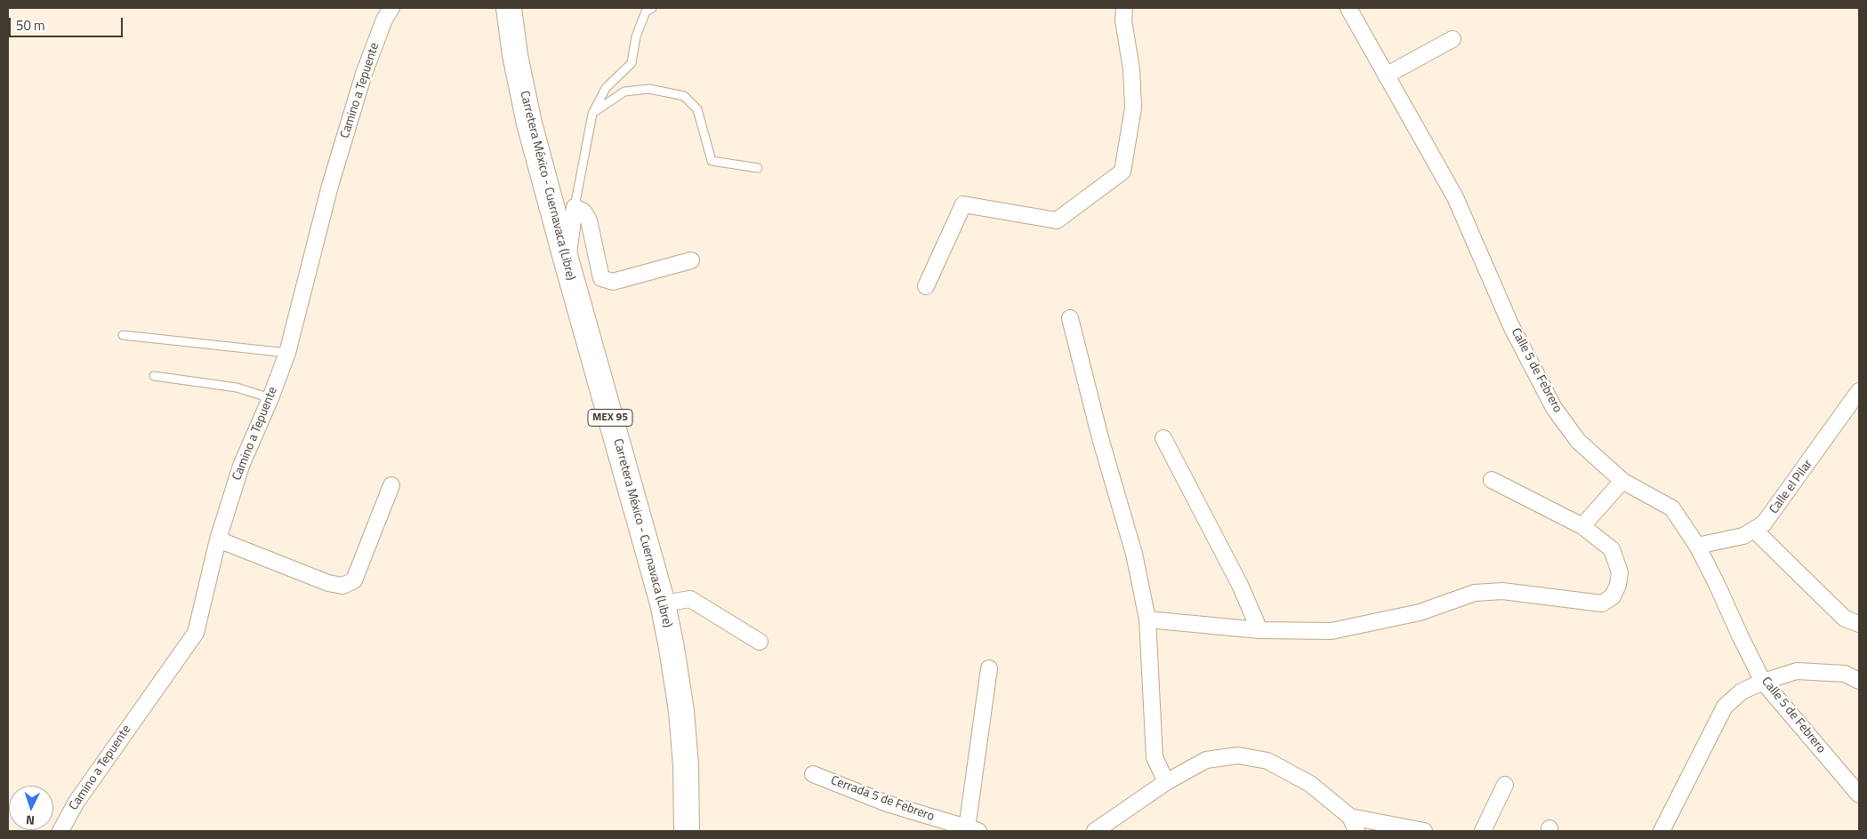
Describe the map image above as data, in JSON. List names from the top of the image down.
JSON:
{
  "streets": {
    "main road": ["Carretera México - Cuernavaca (Libre)", "MEX 95"],
    "street": [
      "Camino a Tepuente",
      "Calle 5 de Febrero",
      "Calle el Pilar",
      "Cerrada 5 de Febrero"
    ]
  },
  "crossings": [
    ["Calle 5 de Febrero", "Calle el Pilar"]
  ],
  "scale_bar": "50 m",
  "north": "bottom"
}
